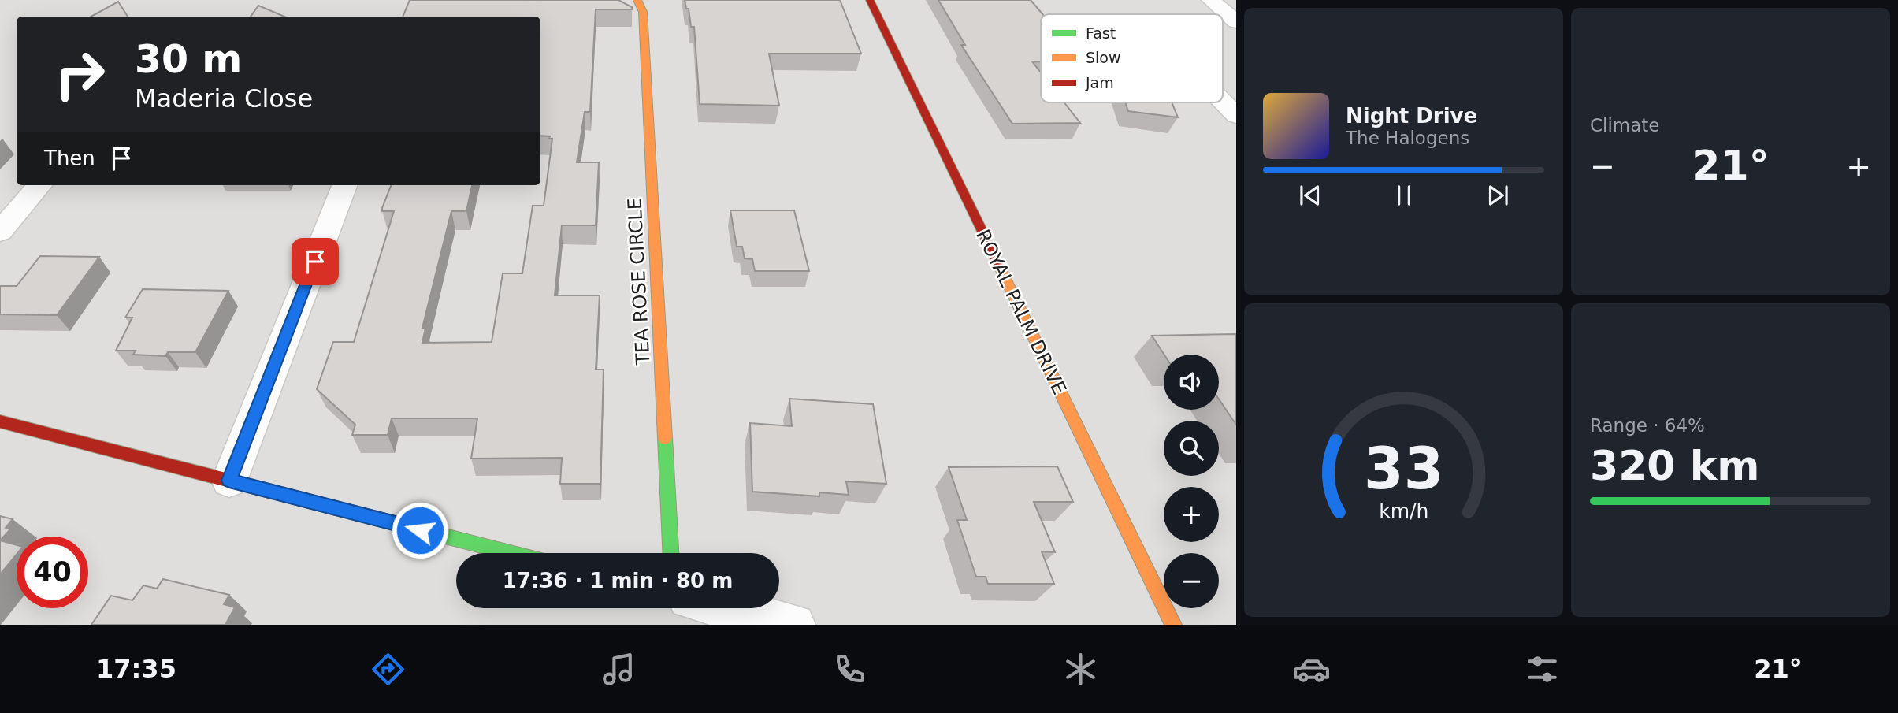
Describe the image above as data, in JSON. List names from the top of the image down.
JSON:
{
  "streets": {
    "street": ["TEA ROSE CIRCLE", "ROYAL PALM DRIVE"]
  },
  "legend": ["Fast", "Slow", "Jam"],
  "page": {
    "tile": [
      "Climate",
      ["Range · 64%", "320 km"]
    ],
    "turn": ["30 m", "Maderia Close"],
    "song": ["Night Drive", "The Halogens"],
    "then": "Then",
    "heat": ["−", "21°", "+"],
    "map_buttons": ["+", "−"],
    "limit": "40",
    "trip": "17:36 · 1 min · 80 m",
    "tabs": ["17:35", "21°"],
    "gauge": ["33", "km/h"]
  }
}
